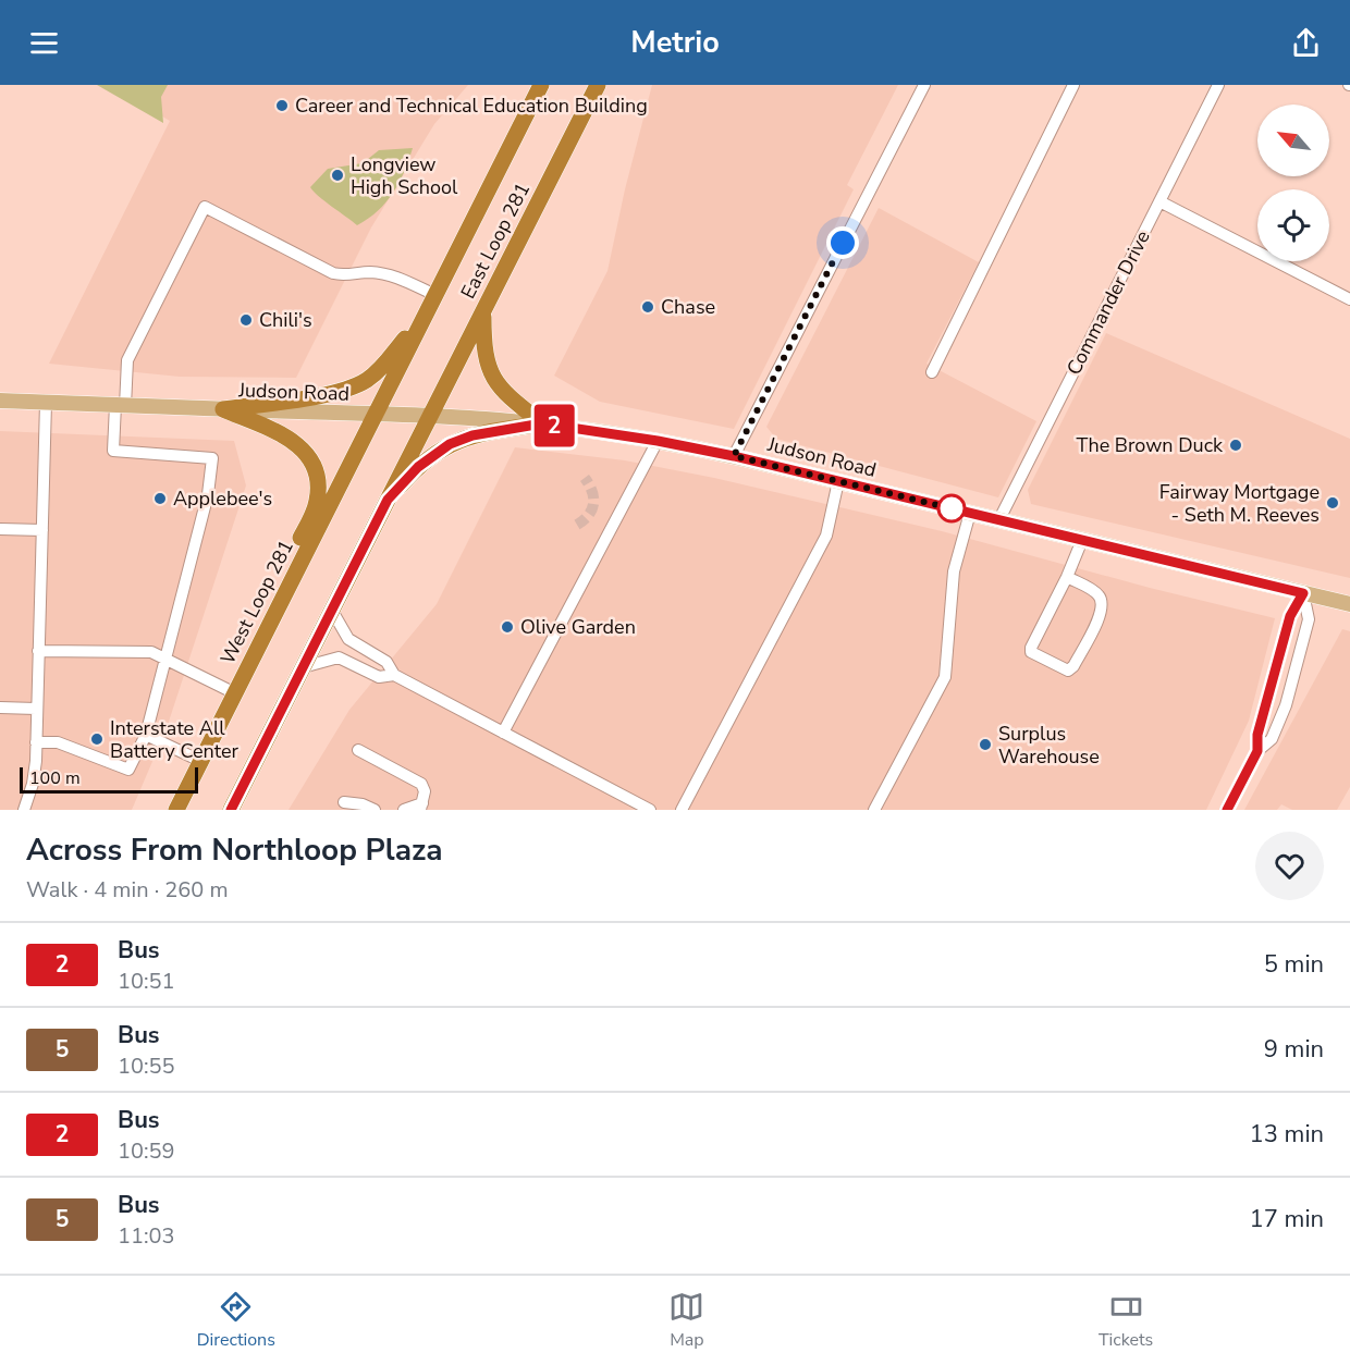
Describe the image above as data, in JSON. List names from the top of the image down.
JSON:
{
  "streets": {
    "highway": ["East Loop 281", "West Loop 281"],
    "main road": ["Judson Road"],
    "street": ["Commander Drive"]
  },
  "crossings": [
    ["East Loop 281", "Judson Road"],
    ["East Loop 281", "West Loop 281"],
    ["Commander Drive", "Judson Road"],
    ["Judson Road", "West Loop 281"]
  ],
  "places": [
    "Career and Technical Education Building",
    "Longview High School",
    "Chase",
    "Chili's",
    "The Brown Duck",
    "Applebee's",
    "Fairway Mortgage - Seth M. Reeves",
    "Olive Garden",
    "Interstate All Battery Center",
    "Surplus Warehouse"
  ],
  "lines": ["bus line 2"],
  "scale_bar": "100 m",
  "north": "top left",
  "page": {
    "header": "Metrio",
    "on_map": "2",
    "scale": "100 m",
    "heading": ["Across From Northloop Plaza", "Walk · 4 min · 260 m"],
    "list": [
      {
        "mark": "2",
        "name": "Bus",
        "note": "10:51",
        "value": "5 min"
      },
      {
        "mark": "5",
        "name": "Bus",
        "note": "10:55",
        "value": "9 min"
      },
      {
        "mark": "2",
        "name": "Bus",
        "note": "10:59",
        "value": "13 min"
      },
      {
        "mark": "5",
        "name": "Bus",
        "note": "11:03",
        "value": "17 min"
      }
    ],
    "tabs": ["Directions", "Map", "Tickets"]
  }
}
